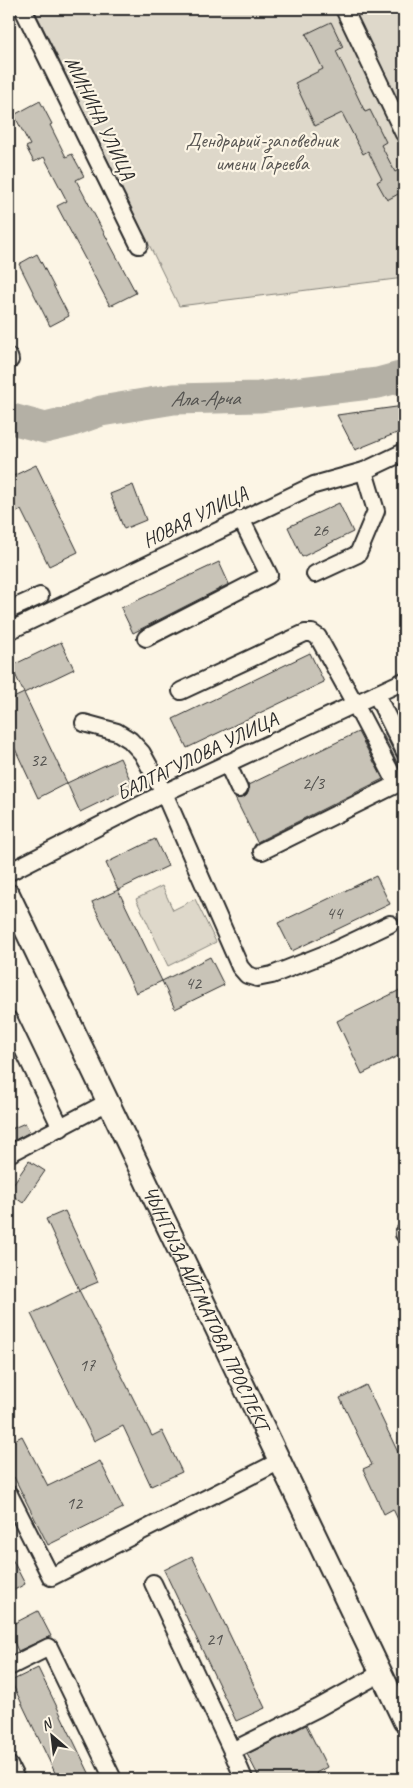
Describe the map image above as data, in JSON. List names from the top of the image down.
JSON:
{
  "streets": {
    "main road": ["ЧЫНГЫЗА АЙТМАТОВА ПРОСПЕКТ"],
    "street": ["МИНИНА УЛИЦА", "НОВАЯ УЛИЦА", "БАЛТАГУЛОВА УЛИЦА"]
  },
  "water": ["Ала-Арча"],
  "parks": ["Дендрарий-заповедник имени Гареева"],
  "house_numbers": [
    "26",
    "32",
    "2/3",
    "44",
    "42",
    "17",
    "12",
    "21"
  ],
  "north": "top left"
}
